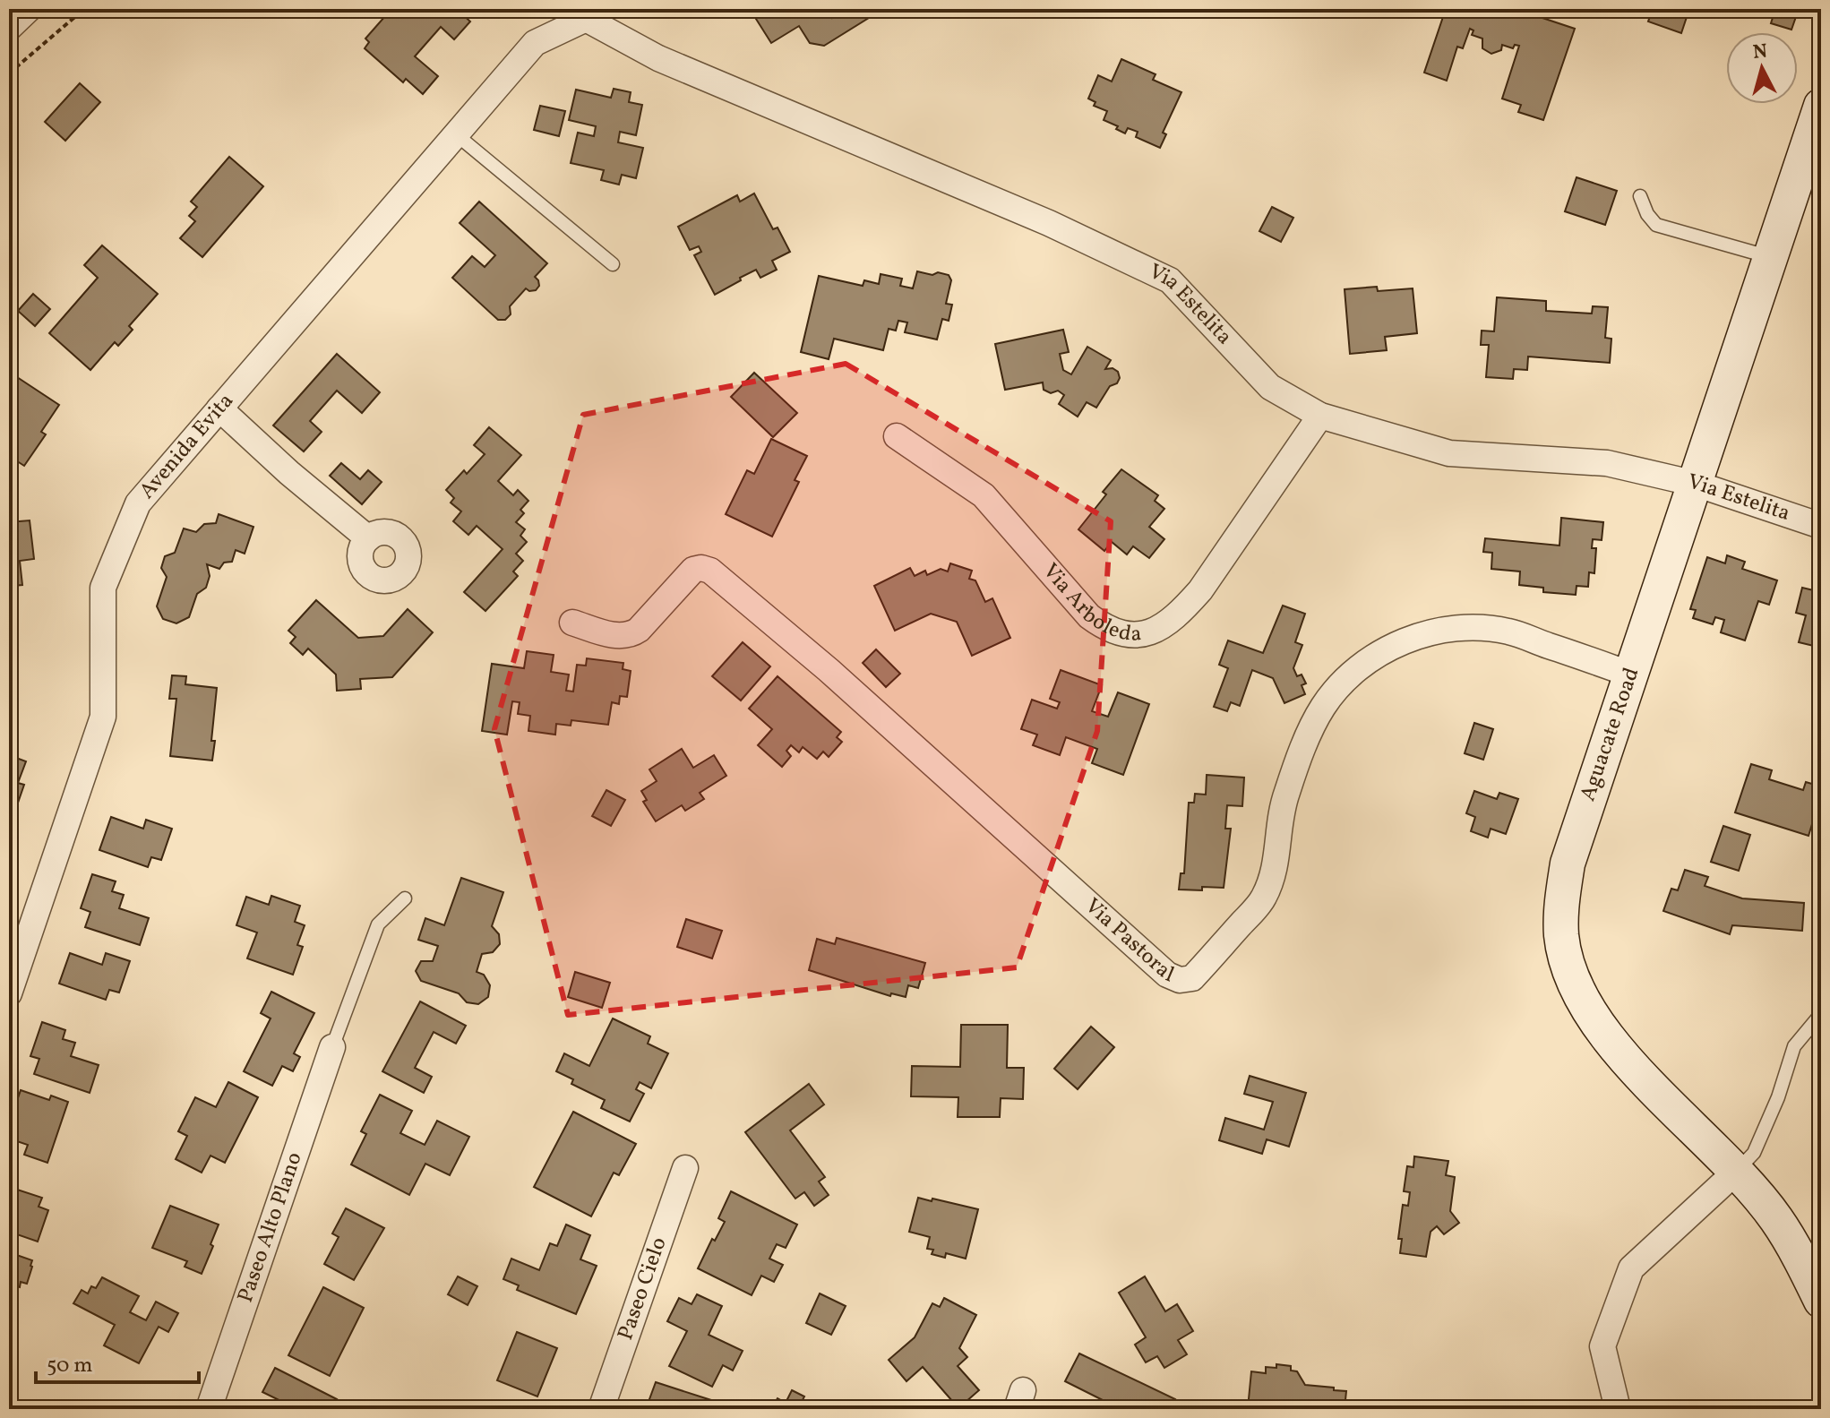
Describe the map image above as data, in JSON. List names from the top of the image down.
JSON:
{
  "streets": {
    "street": [
      "Via Estelita",
      "Avenida Evita",
      "Via Arboleda",
      "Aguacate Road",
      "Via Pastoral",
      "Paseo Alto Plano",
      "Paseo Cielo"
    ]
  },
  "crossings": [
    ["Via Estelita", "Avenida Evita"],
    ["Via Estelita", "Via Arboleda"],
    ["Via Estelita", "Aguacate Road"],
    ["Aguacate Road", "Via Pastoral"]
  ],
  "scale_bar": "50 m",
  "north": "top"
}
